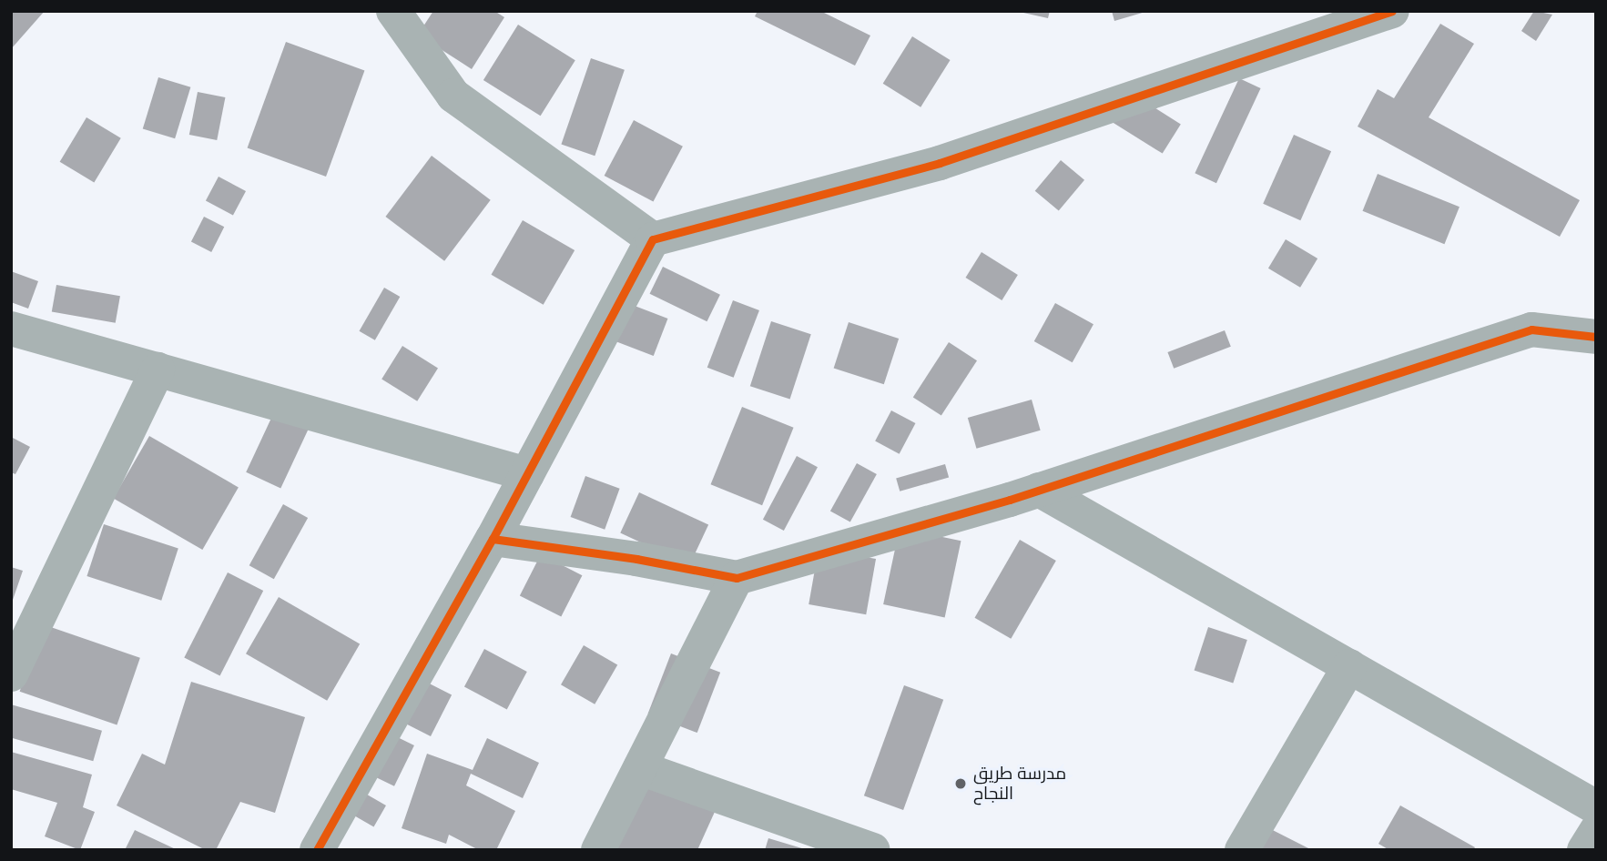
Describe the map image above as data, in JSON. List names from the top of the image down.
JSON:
{
  "places": ["مدرسة طريق النجاح"]
}
